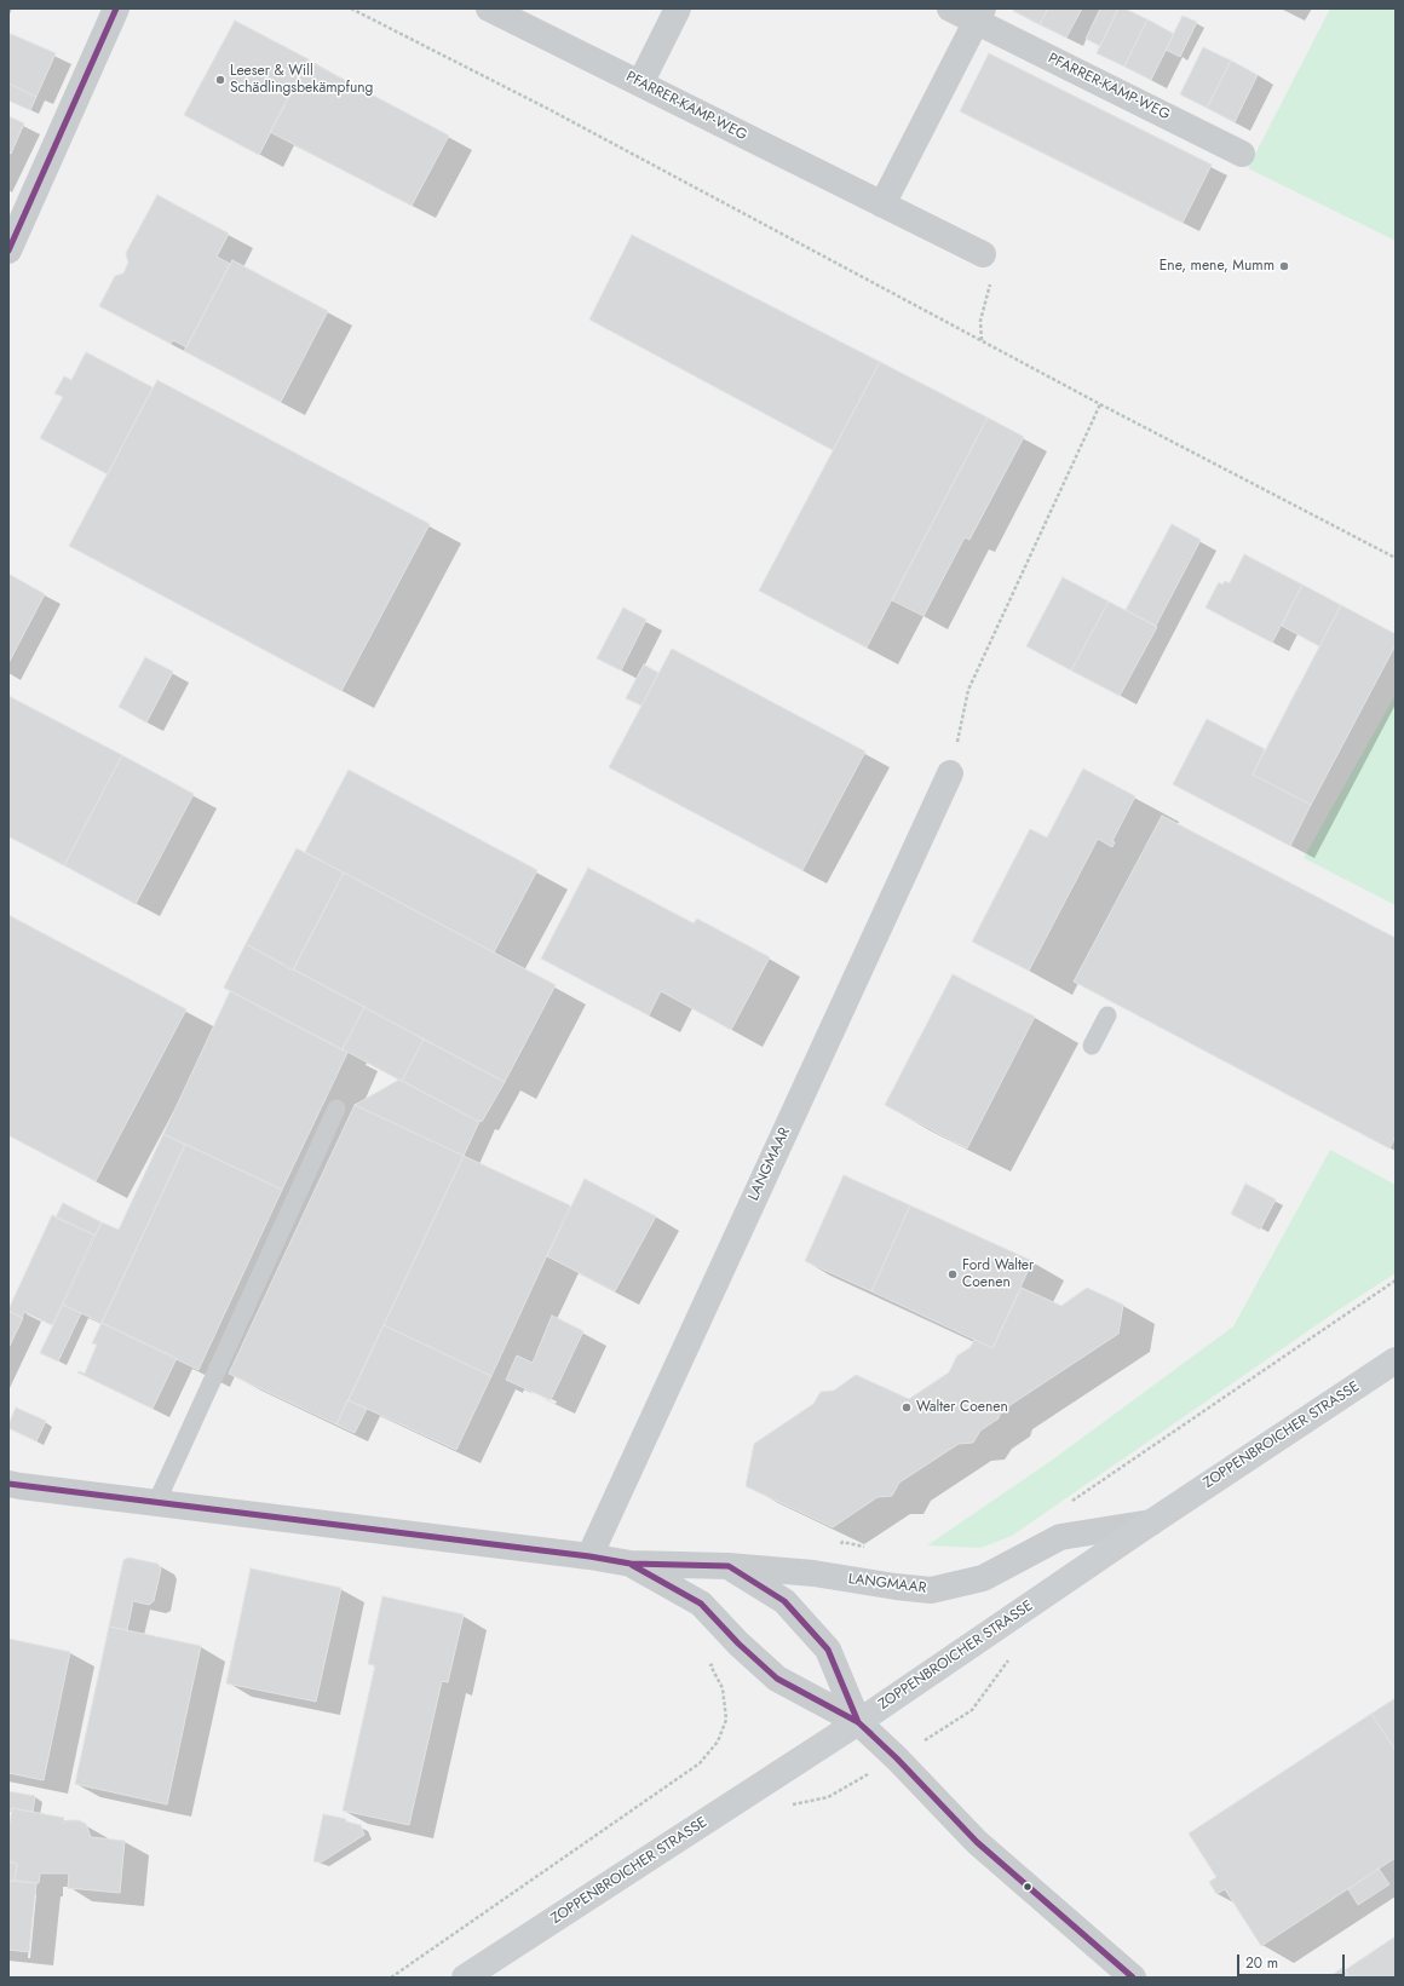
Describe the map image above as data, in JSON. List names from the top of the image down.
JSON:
{
  "streets": {
    "main road": ["ZOPPENBROICHER STRASSE"],
    "street": ["PFARRER-KAMP-WEG", "LANGMAAR"]
  },
  "crossings": [
    ["LANGMAAR", "ZOPPENBROICHER STRASSE"]
  ],
  "places": [
    "Leeser & Will Schädlingsbekämpfung",
    "Ene, mene, Mumm",
    "Ford Walter Coenen",
    "Walter Coenen"
  ],
  "scale_bar": "20 m"
}
